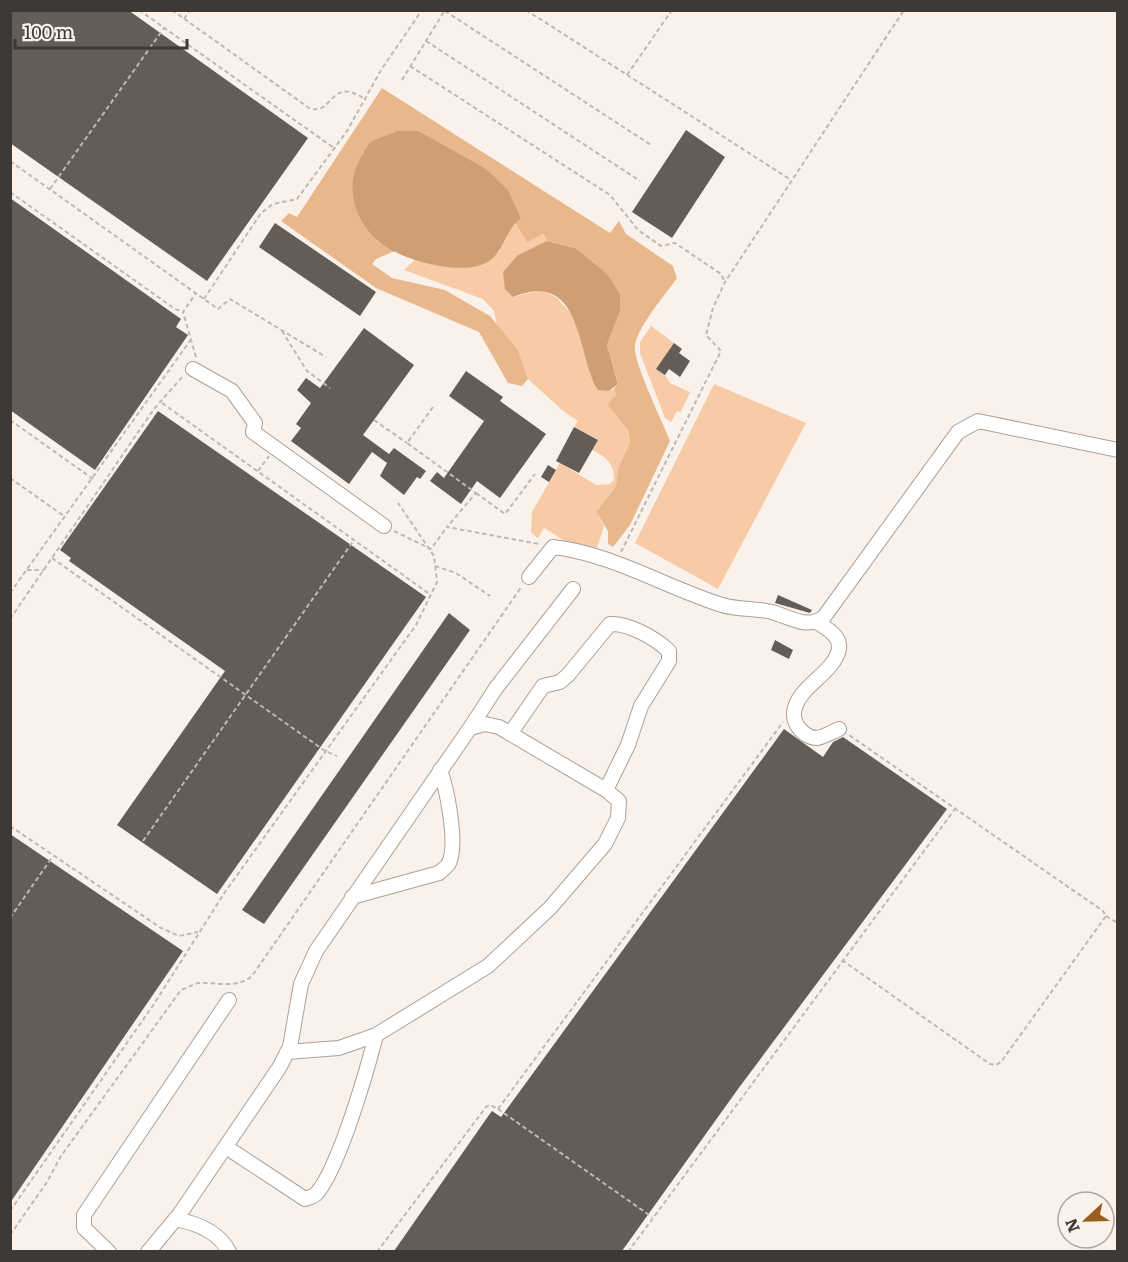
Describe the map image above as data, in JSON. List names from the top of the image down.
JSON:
{
  "scale_bar": "100 m",
  "north": "left"
}
